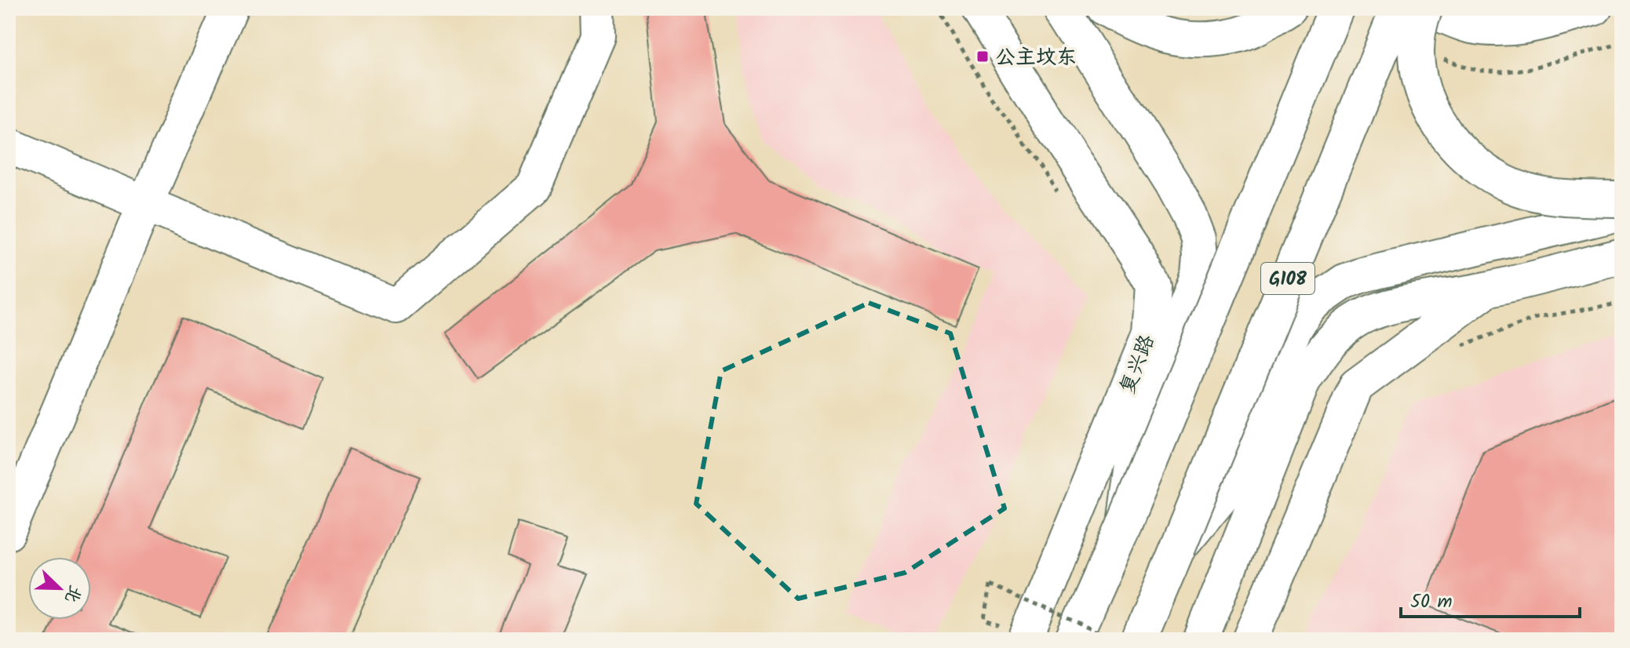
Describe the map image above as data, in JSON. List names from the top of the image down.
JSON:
{
  "streets": {
    "main road": ["G108", "复兴路"]
  },
  "places": {
    "transit": ["公主坟东"]
  },
  "scale_bar": "50 m",
  "north": "bottom right"
}
